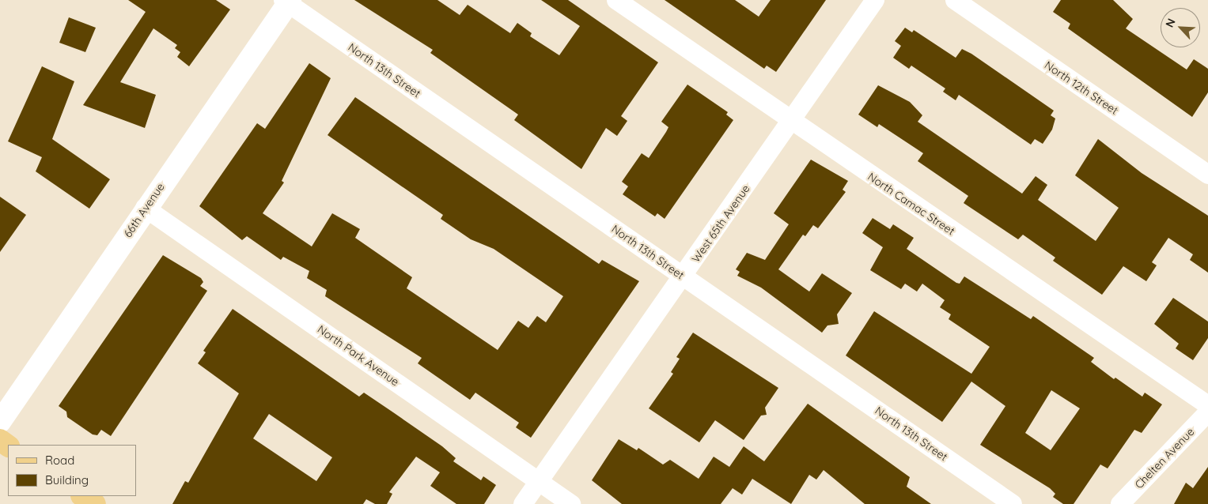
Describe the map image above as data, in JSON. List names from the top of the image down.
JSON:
{
  "streets": {
    "street": [
      "North 13th Street",
      "North 12th Street",
      "North Camac Street",
      "66th Avenue",
      "West 65th Avenue",
      "North Park Avenue",
      "Chelten Avenue"
    ]
  },
  "crossings": [
    ["North 13th Street", "66th Avenue"],
    ["North 13th Street", "West 65th Avenue"],
    ["North Camac Street", "West 65th Avenue"],
    ["66th Avenue", "North Park Avenue"],
    ["West 65th Avenue", "North Park Avenue"]
  ],
  "legend": ["Road", "Building"],
  "north": "top left"
}
